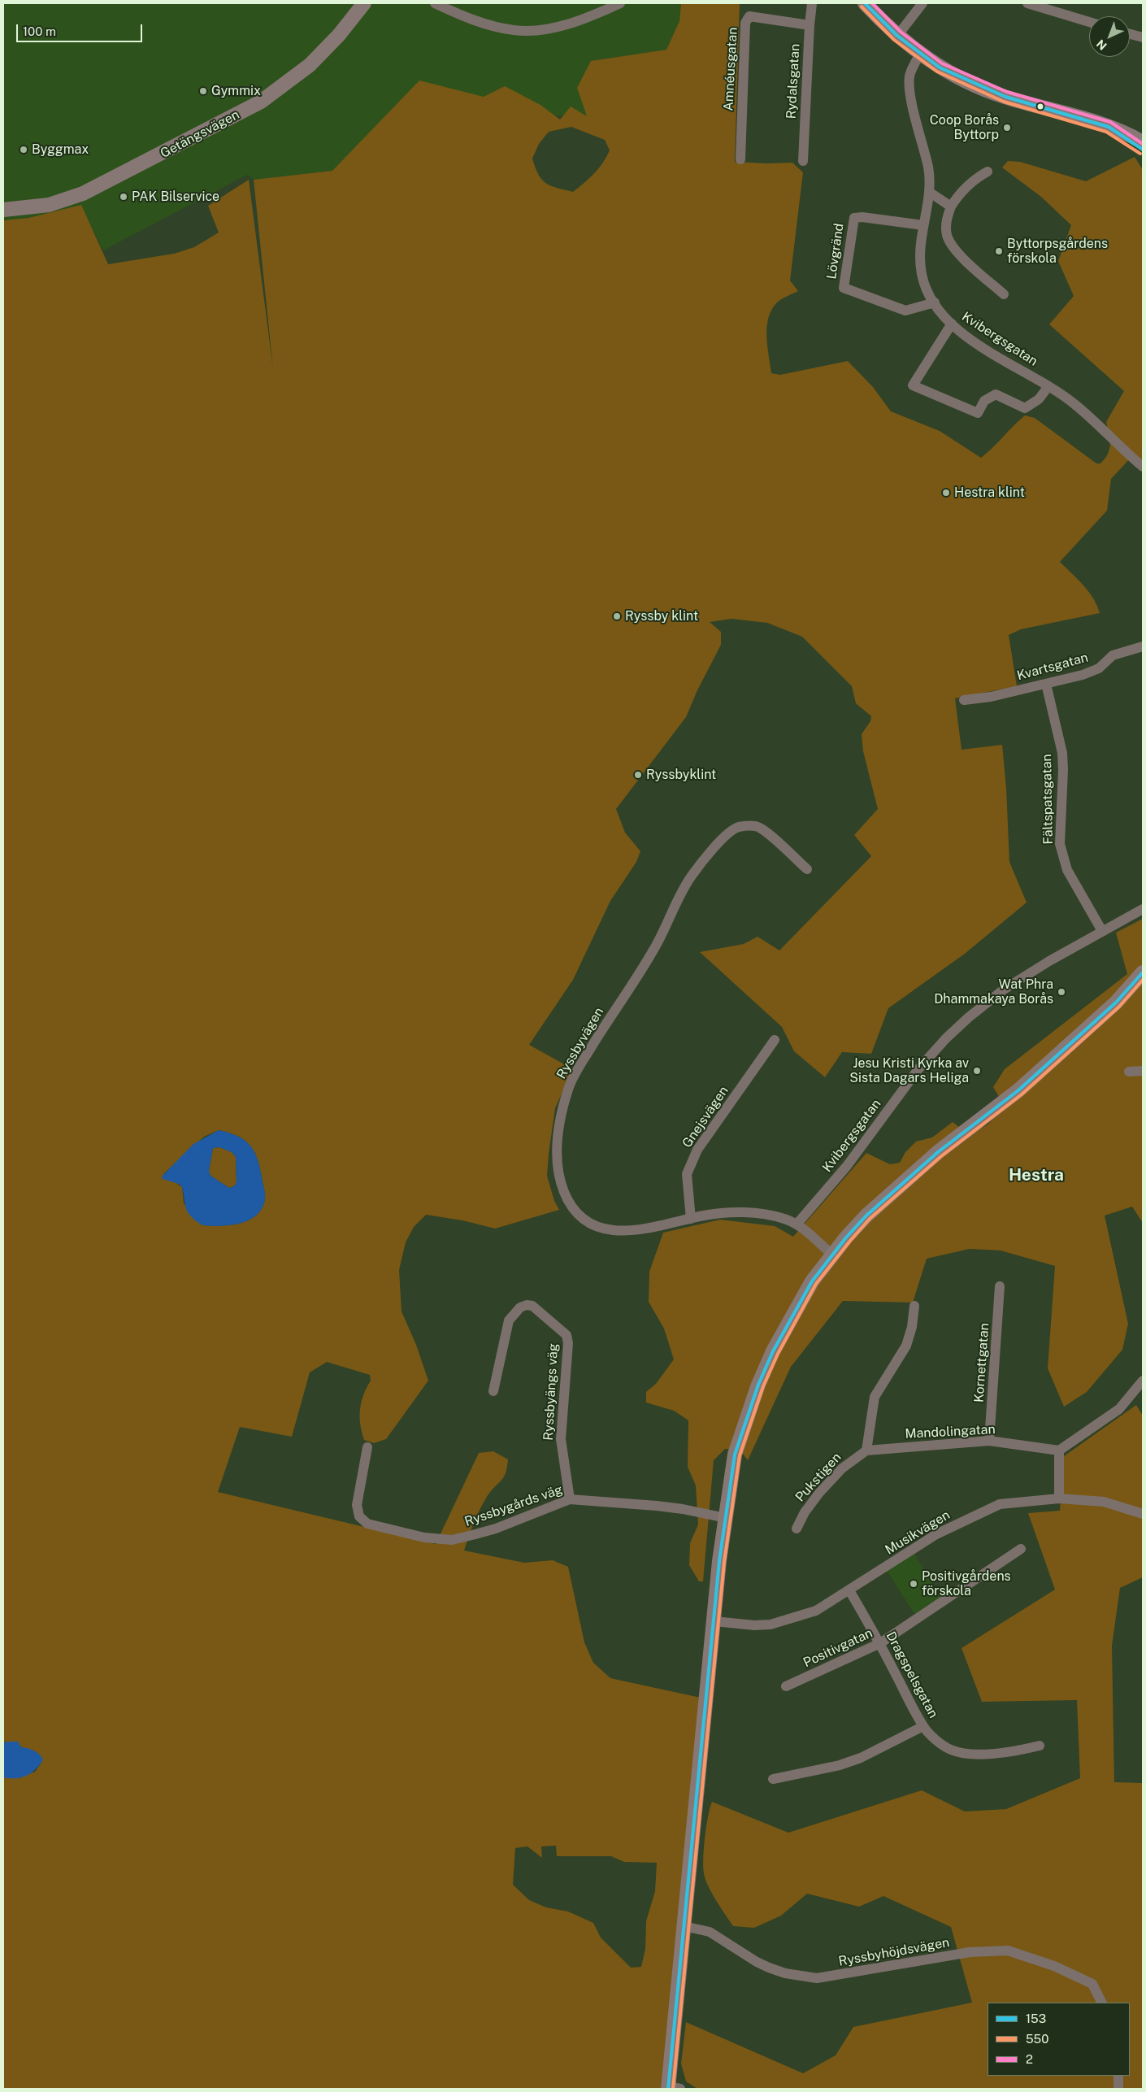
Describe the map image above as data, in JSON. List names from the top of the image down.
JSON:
{
  "streets": {
    "main road": ["Getängsvägen"],
    "street": [
      "Amnéusgatan",
      "Rydalsgatan",
      "Lövgränd",
      "Kvibergsgatan",
      "Kvartsgatan",
      "Fältspatsgatan",
      "Ryssbyvägen",
      "Gnejsvägen",
      "Kornettgatan",
      "Ryssbyängs väg",
      "Mandolingatan",
      "Pukstigen",
      "Ryssbygårds väg",
      "Musikvägen",
      "Positivgatan",
      "Dragspelsgatan",
      "Ryssbyhöjdsvägen"
    ]
  },
  "crossings": [
    ["Amnéusgatan", "Rydalsgatan"],
    ["Lövgränd", "Kvibergsgatan"],
    ["Kvibergsgatan", "Fältspatsgatan"],
    ["Kvibergsgatan", "Ryssbyvägen"],
    ["Kvartsgatan", "Fältspatsgatan"],
    ["Ryssbyvägen", "Gnejsvägen"],
    ["Kornettgatan", "Mandolingatan"],
    ["Ryssbyängs väg", "Ryssbygårds väg"],
    ["Mandolingatan", "Pukstigen"],
    ["Musikvägen", "Dragspelsgatan"],
    ["Positivgatan", "Dragspelsgatan"]
  ],
  "districts": ["Hestra"],
  "places": [
    "Gymmix",
    "Coop Borås Byttorp",
    "Byggmax",
    "PAK Bilservice",
    "Byttorpsgårdens förskola",
    "Hestra klint",
    "Ryssby klint",
    "Ryssbyklint",
    "Wat Phra Dhammakaya Borås",
    "Jesu Kristi Kyrka av Sista Dagars Heliga",
    "Positivgårdens förskola"
  ],
  "lines": ["transit line 153", "transit line 2", "transit line 550"],
  "legend": ["153", "550", "2"],
  "scale_bar": "100 m",
  "north": "bottom left"
}
